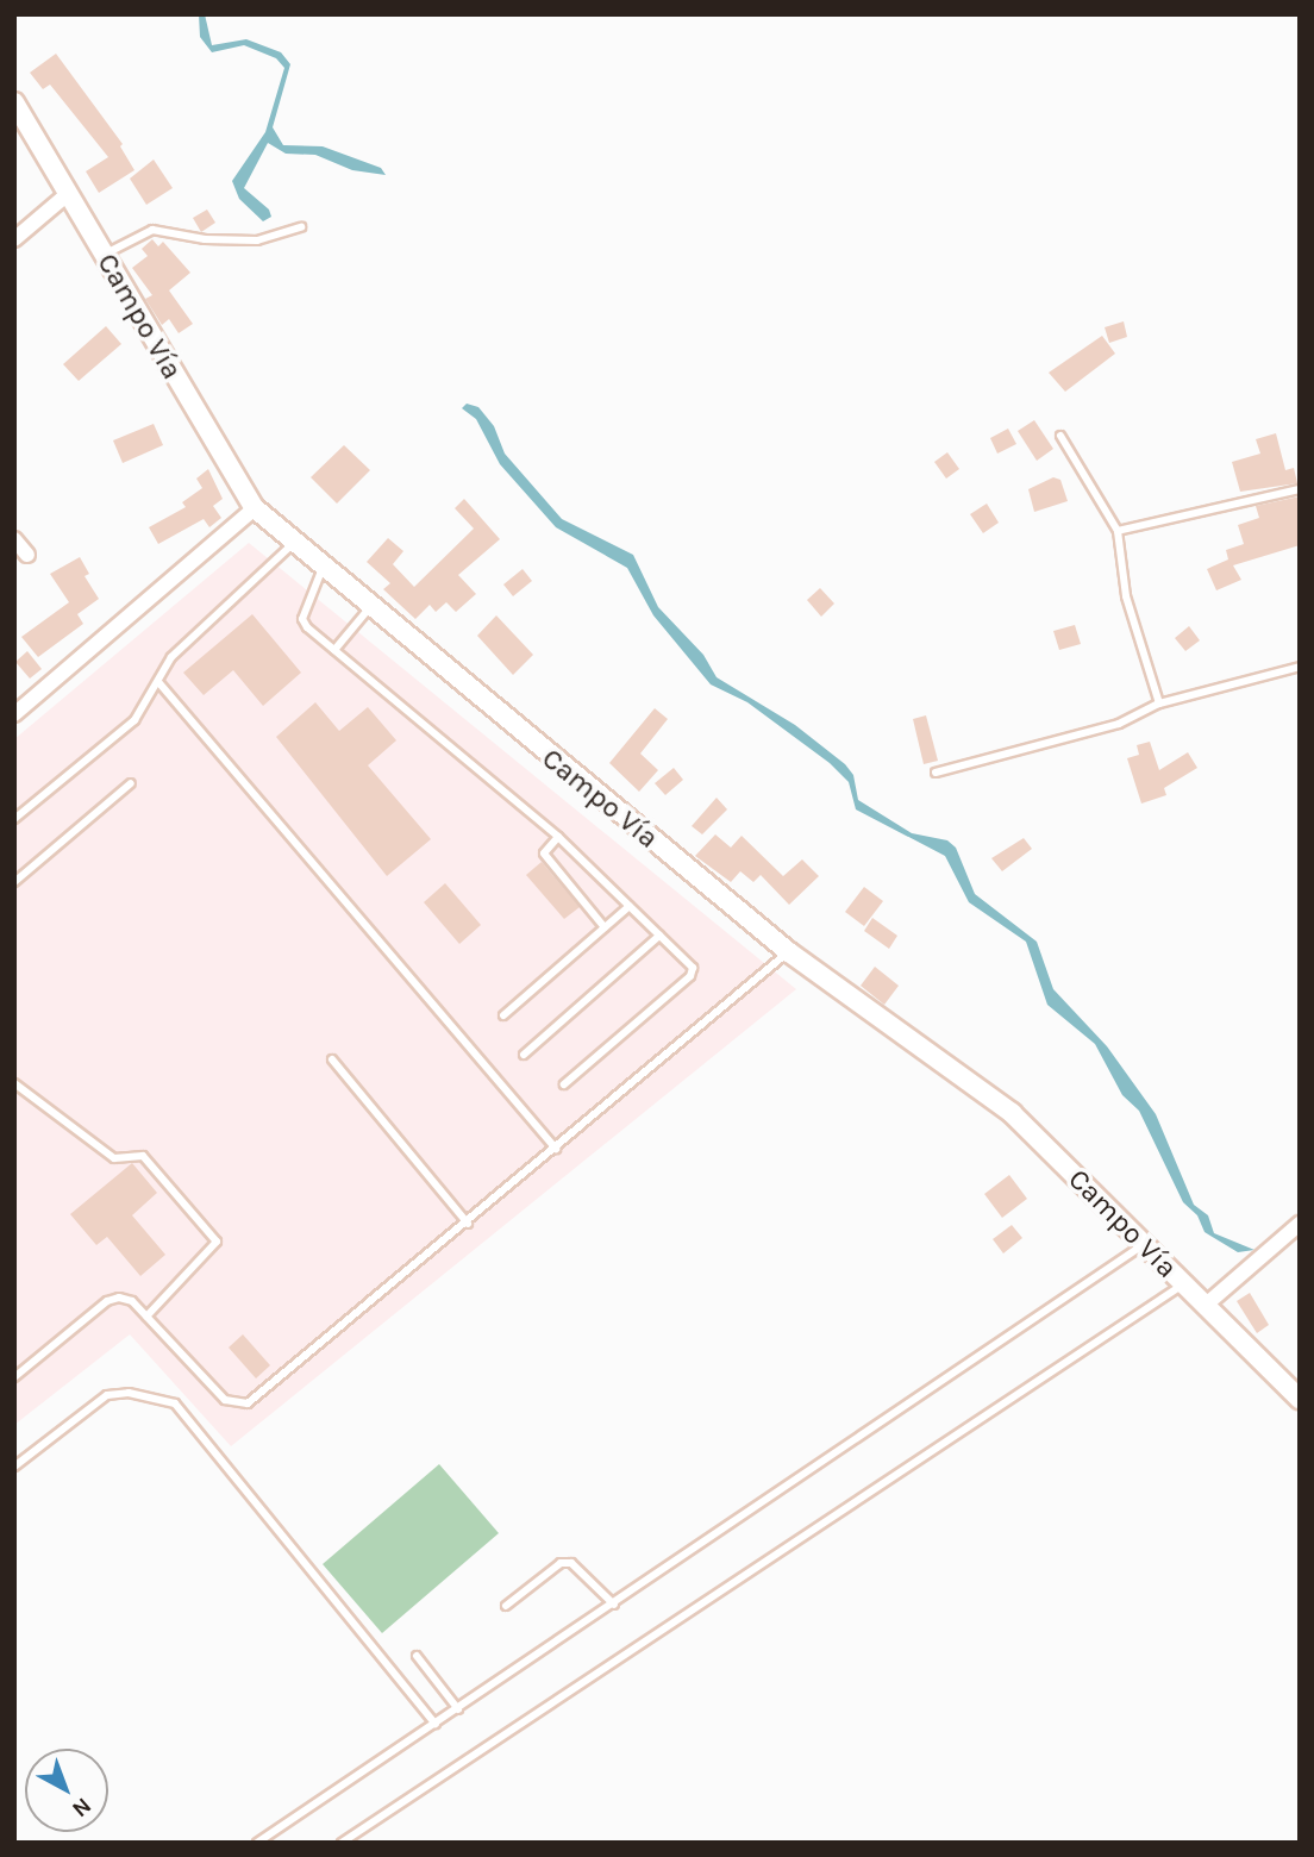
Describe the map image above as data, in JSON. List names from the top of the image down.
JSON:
{
  "streets": {
    "street": ["Campo Vía"]
  },
  "north": "bottom right"
}
